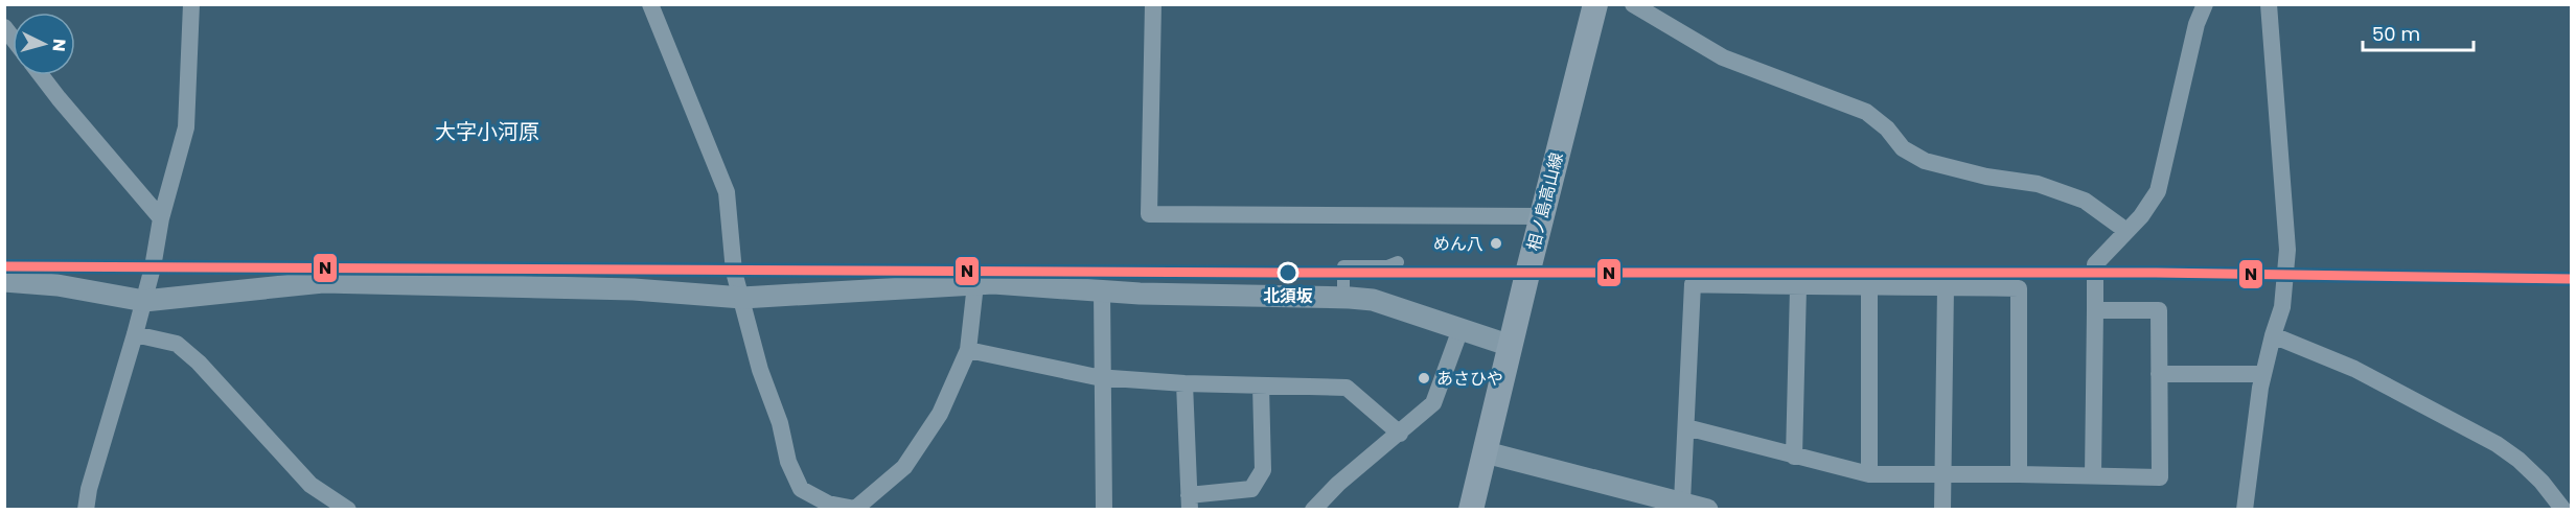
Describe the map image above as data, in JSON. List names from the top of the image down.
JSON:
{
  "streets": {
    "main road": ["相ノ島高山線"]
  },
  "districts": ["大字小河原"],
  "places": ["めん八", "北須坂", "あさひや"],
  "lines": ["transit line N"],
  "scale_bar": "50 m",
  "north": "right"
}
